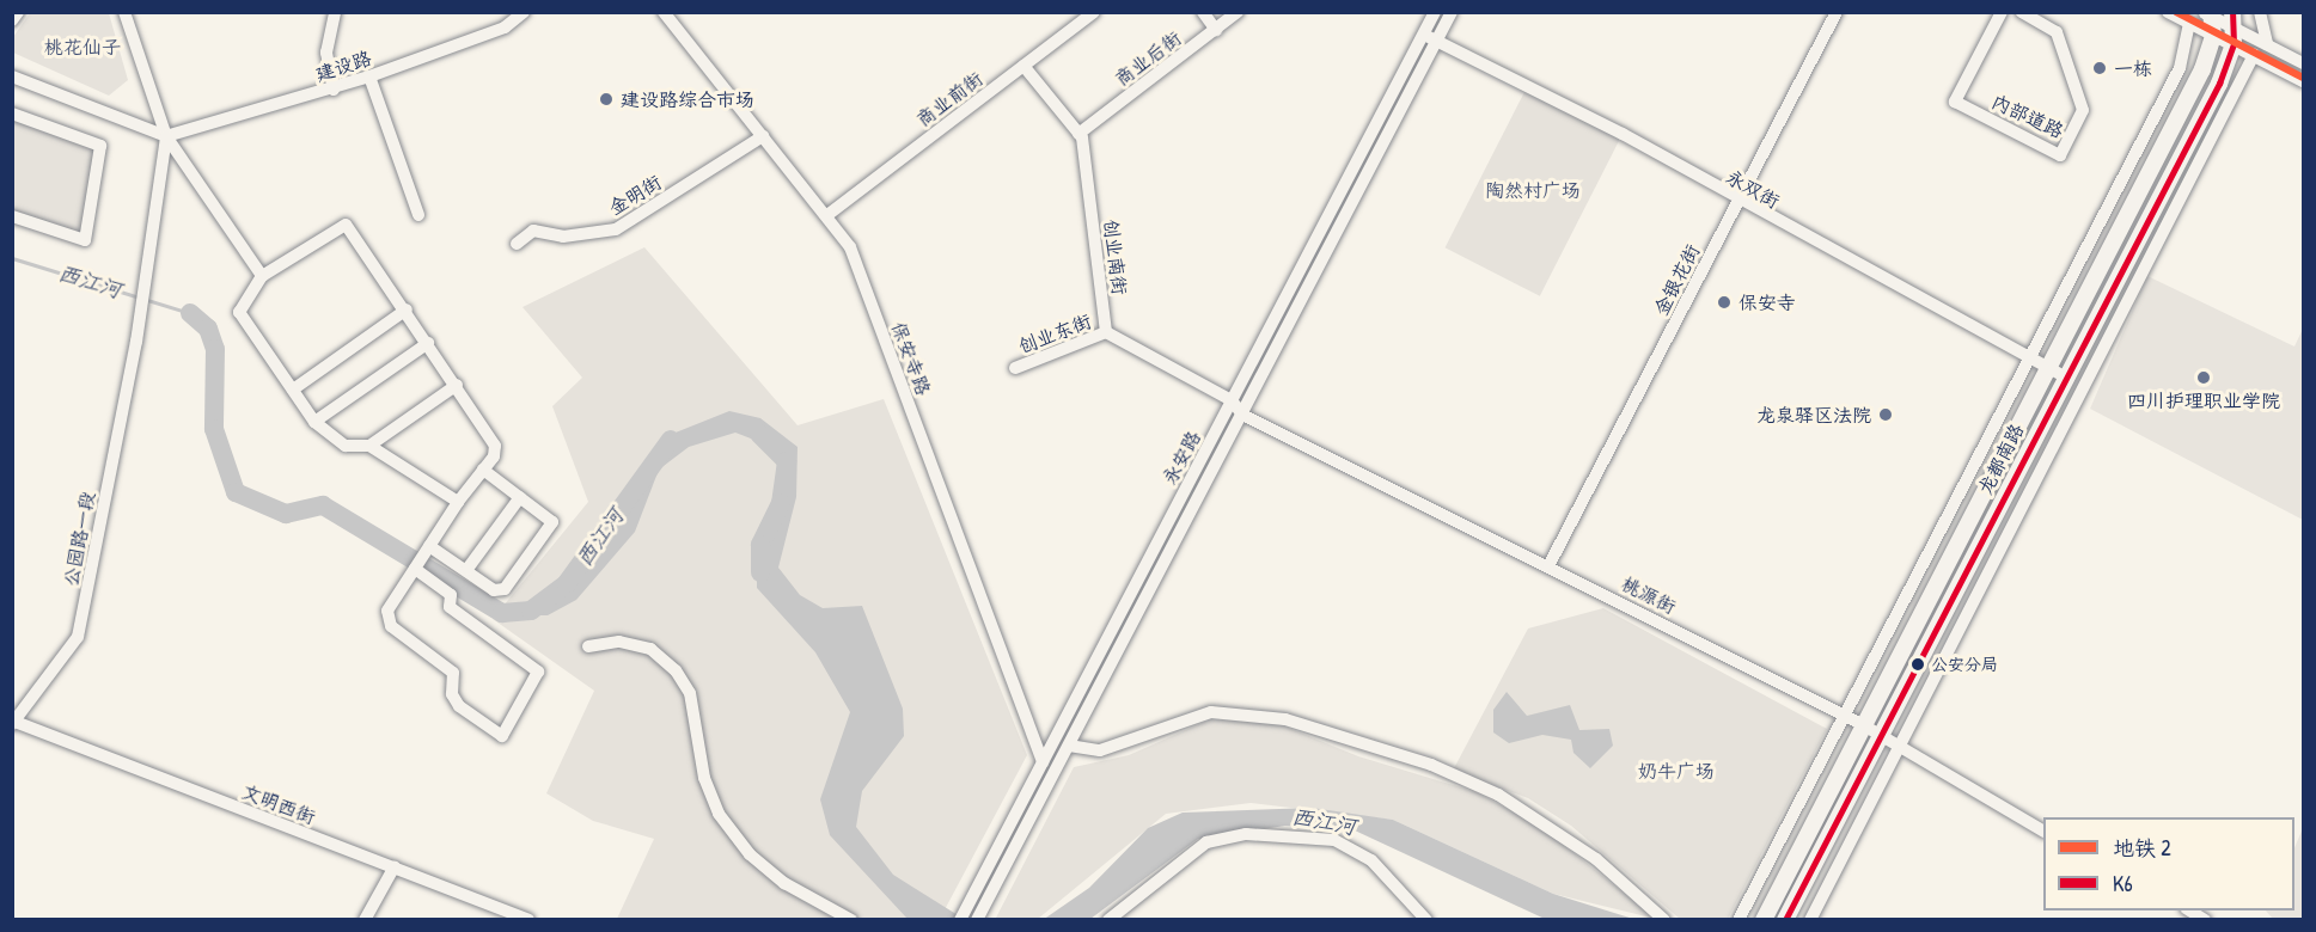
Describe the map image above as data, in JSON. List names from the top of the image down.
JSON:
{
  "streets": {
    "main road": ["龙都南路"],
    "street": [
      "商业后街",
      "建设路",
      "商业前街",
      "内部道路",
      "永双街",
      "金明街",
      "创业南街",
      "金银花街",
      "创业东街",
      "保安寺路",
      "永安路",
      "公园路一段",
      "桃源街",
      "文明西街"
    ]
  },
  "crossings": [
    ["商业后街", "创业南街"],
    ["建设路", "公园路一段"],
    ["商业前街", "保安寺路"],
    ["永双街", "金银花街"],
    ["永双街", "永安路"],
    ["永双街", "龙都南路"],
    ["金明街", "保安寺路"],
    ["创业南街", "创业东街"],
    ["金银花街", "桃源街"],
    ["保安寺路", "永安路"],
    ["永安路", "桃源街"],
    ["龙都南路", "桃源街"],
    ["公园路一段", "文明西街"]
  ],
  "water": ["西江河"],
  "parks": ["桃花仙子", "陶然村广场", "奶牛广场"],
  "places": [
    "一栋",
    "建设路综合市场",
    "保安寺",
    "四川护理职业学院",
    "龙泉驿区法院",
    "公安分局"
  ],
  "lines": ["metro line 2", "transit line K6"],
  "legend": ["地铁 2", "K6"]
}
